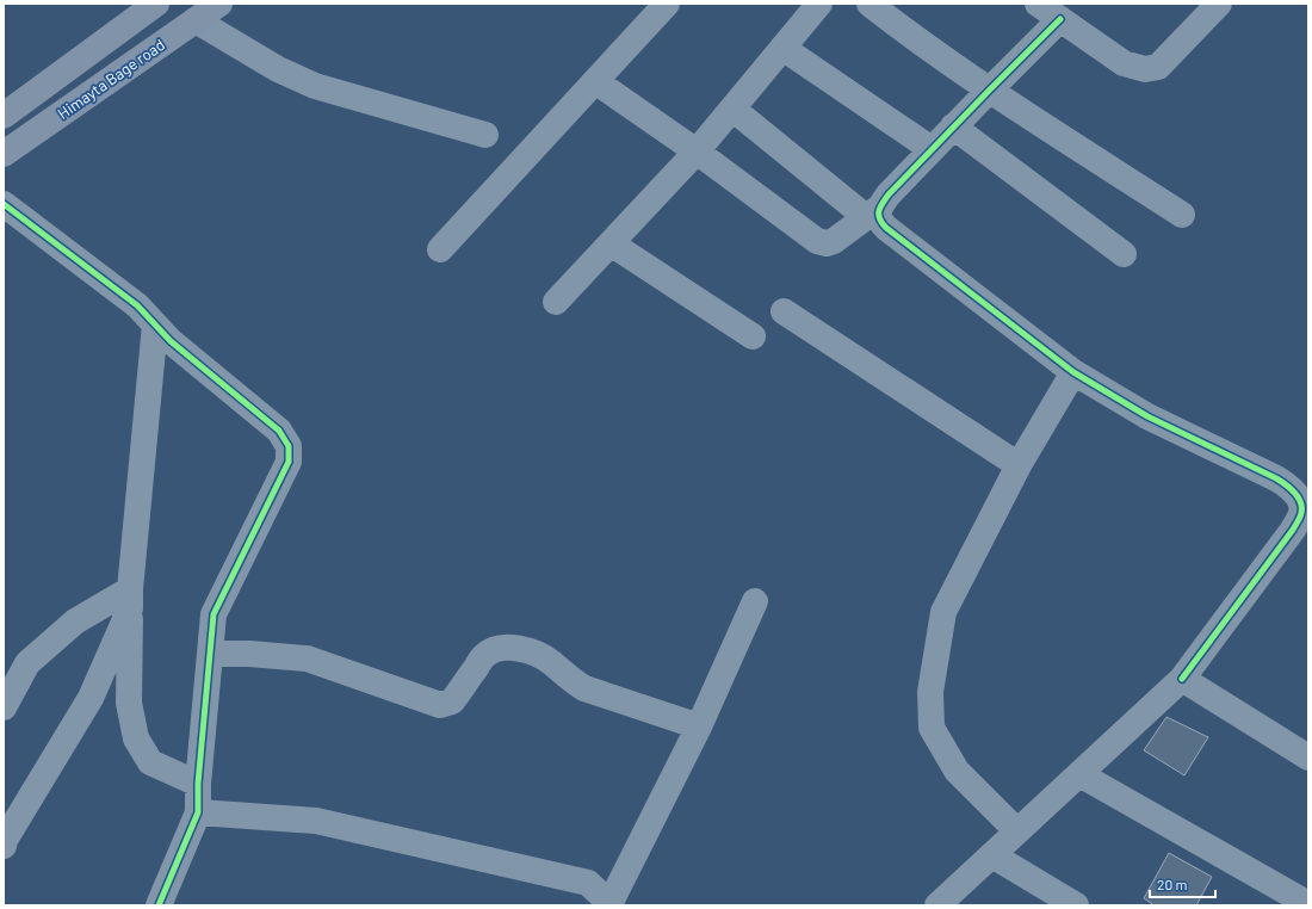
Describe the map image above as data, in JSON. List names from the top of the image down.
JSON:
{
  "streets": {
    "main road": ["Himayta Bage road"]
  },
  "scale_bar": "20 m"
}
